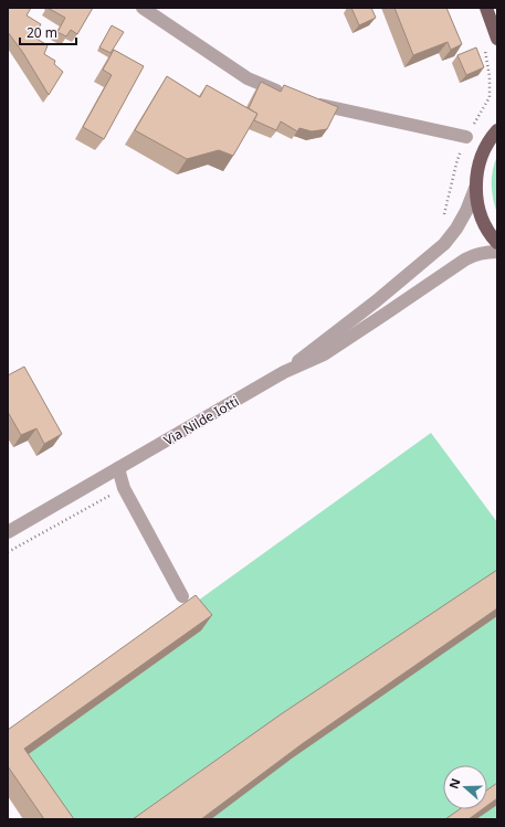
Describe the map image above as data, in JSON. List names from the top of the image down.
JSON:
{
  "streets": {
    "street": ["Via Nilde Iotti"]
  },
  "scale_bar": "20 m",
  "north": "left"
}
